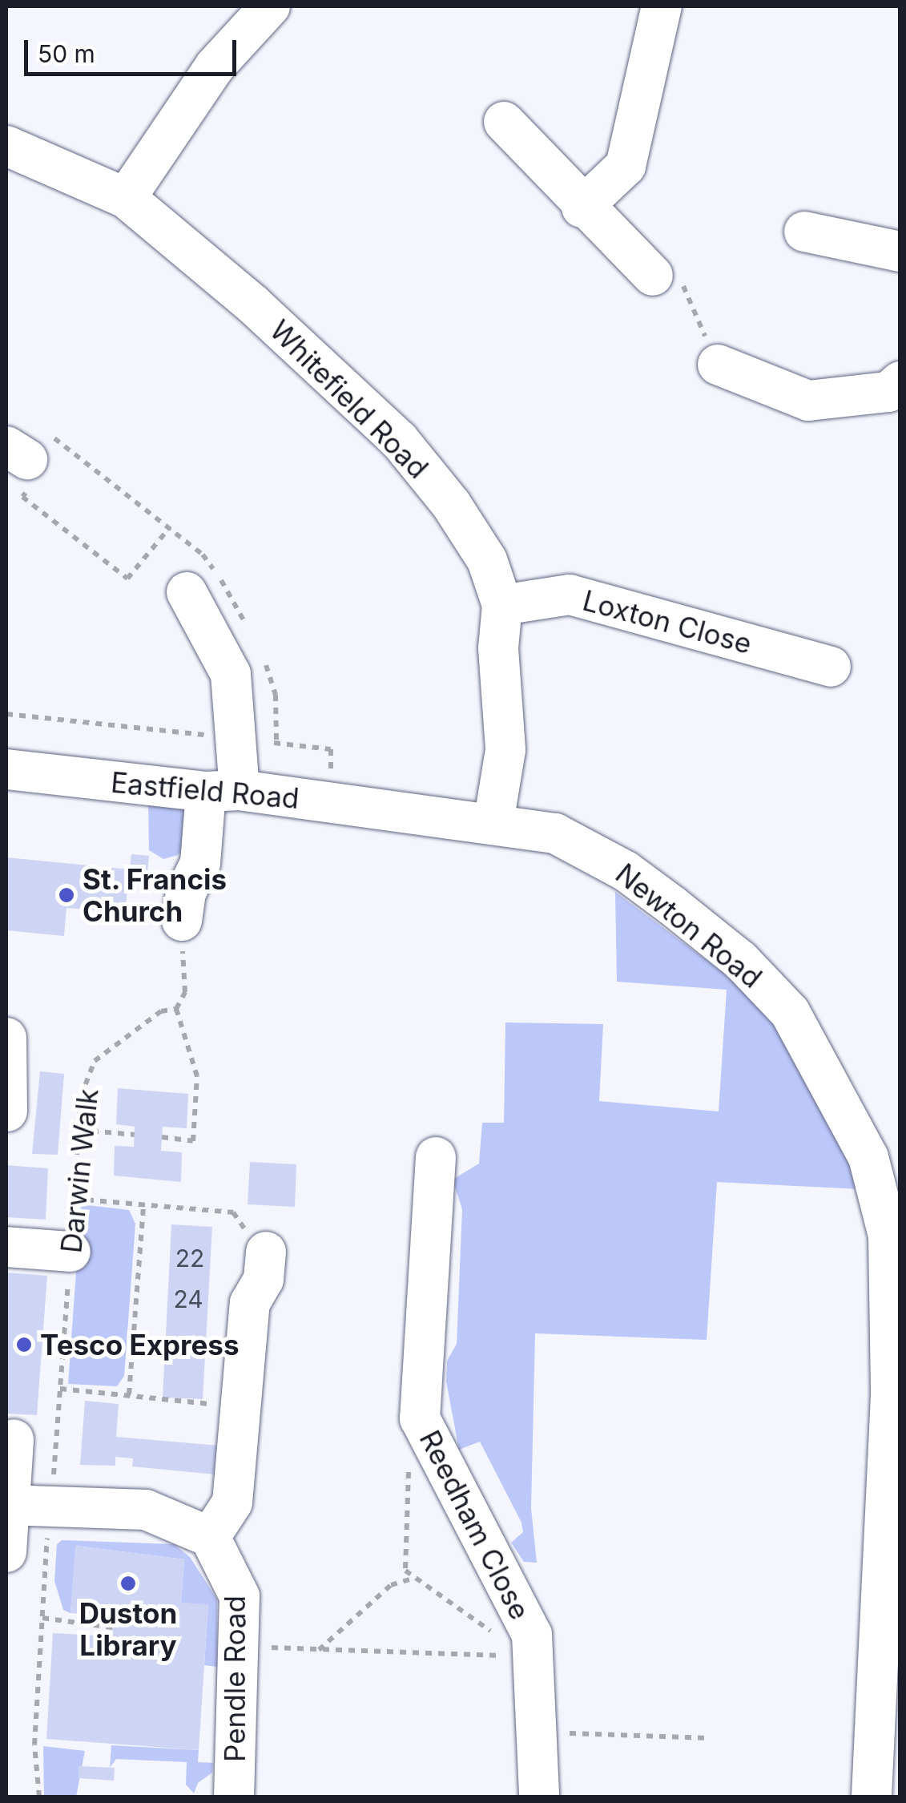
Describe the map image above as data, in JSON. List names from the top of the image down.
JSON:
{
  "streets": {
    "street": [
      "Whitefield Road",
      "Loxton Close",
      "Eastfield Road",
      "Newton Road",
      "Reedham Close",
      "Pendle Road"
    ],
    "path": ["Darwin Walk"]
  },
  "crossings": [
    ["Whitefield Road", "Loxton Close"],
    ["Whitefield Road", "Newton Road"],
    ["Eastfield Road", "Newton Road"]
  ],
  "places": ["St. Francis Church", "Tesco Express", "Duston Library"],
  "house_numbers": ["22", "24"],
  "scale_bar": "50 m"
}
